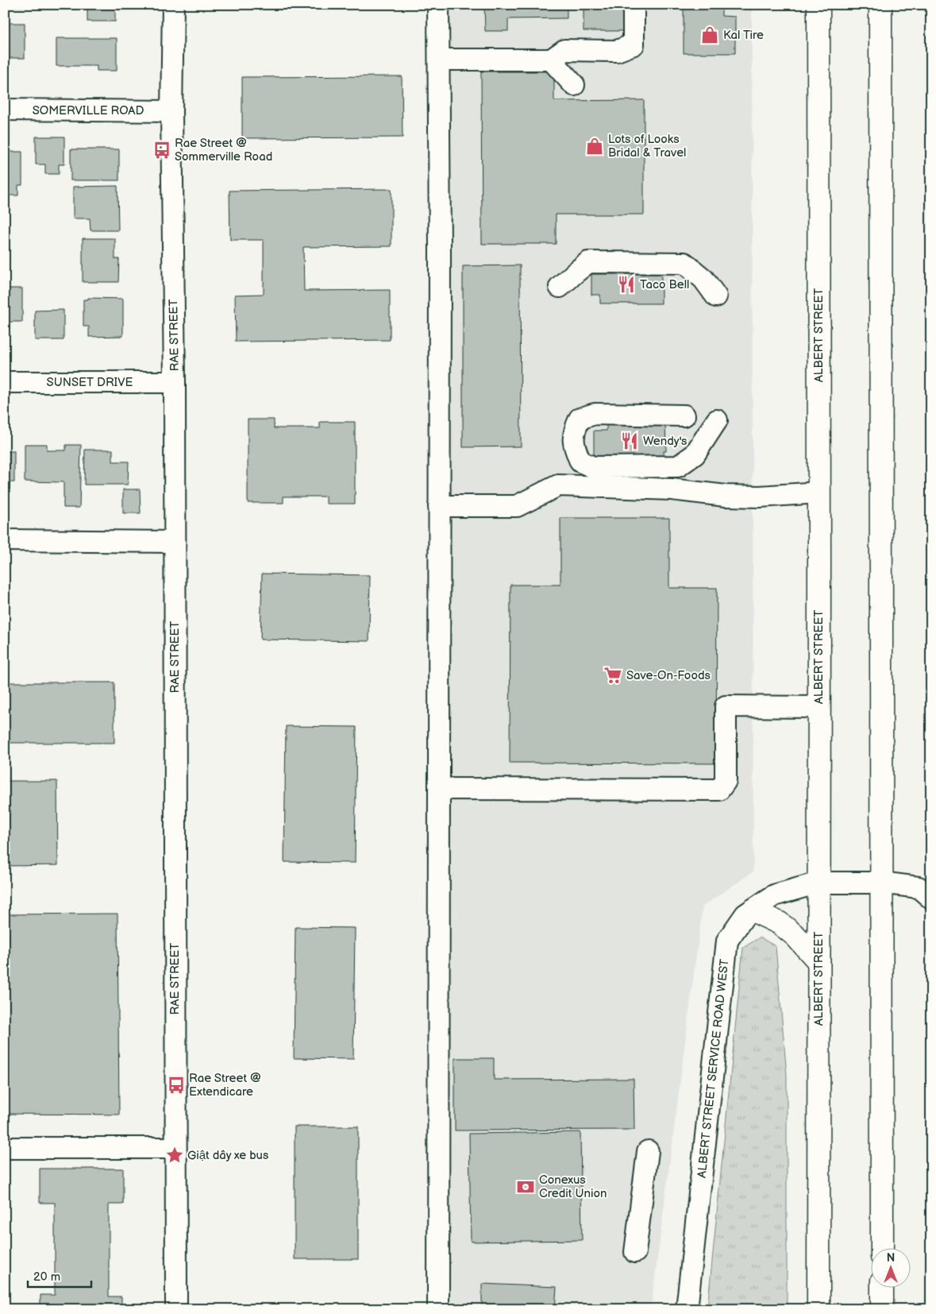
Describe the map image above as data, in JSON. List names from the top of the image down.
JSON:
{
  "streets": {
    "main road": ["ALBERT STREET"],
    "street": [
      "SOMERVILLE ROAD",
      "RAE STREET",
      "SUNSET DRIVE",
      "ALBERT STREET SERVICE ROAD WEST"
    ]
  },
  "crossings": [
    ["SOMERVILLE ROAD", "RAE STREET"],
    ["RAE STREET", "SUNSET DRIVE"],
    ["ALBERT STREET", "ALBERT STREET SERVICE ROAD WEST"]
  ],
  "places": {
    "shop": ["Kal Tire", "Lots of Looks Bridal & Travel"],
    "bus stop": ["Rae Street @ Sommerville Road", "Rae Street @ Extendicare"],
    "restaurant": ["Taco Bell", "Wendy's"],
    "supermarket": ["Save-On-Foods"],
    "place": ["Giật dây xe bus"],
    "bank": ["Conexus Credit Union"]
  },
  "scale_bar": "20 m",
  "north": "top"
}
